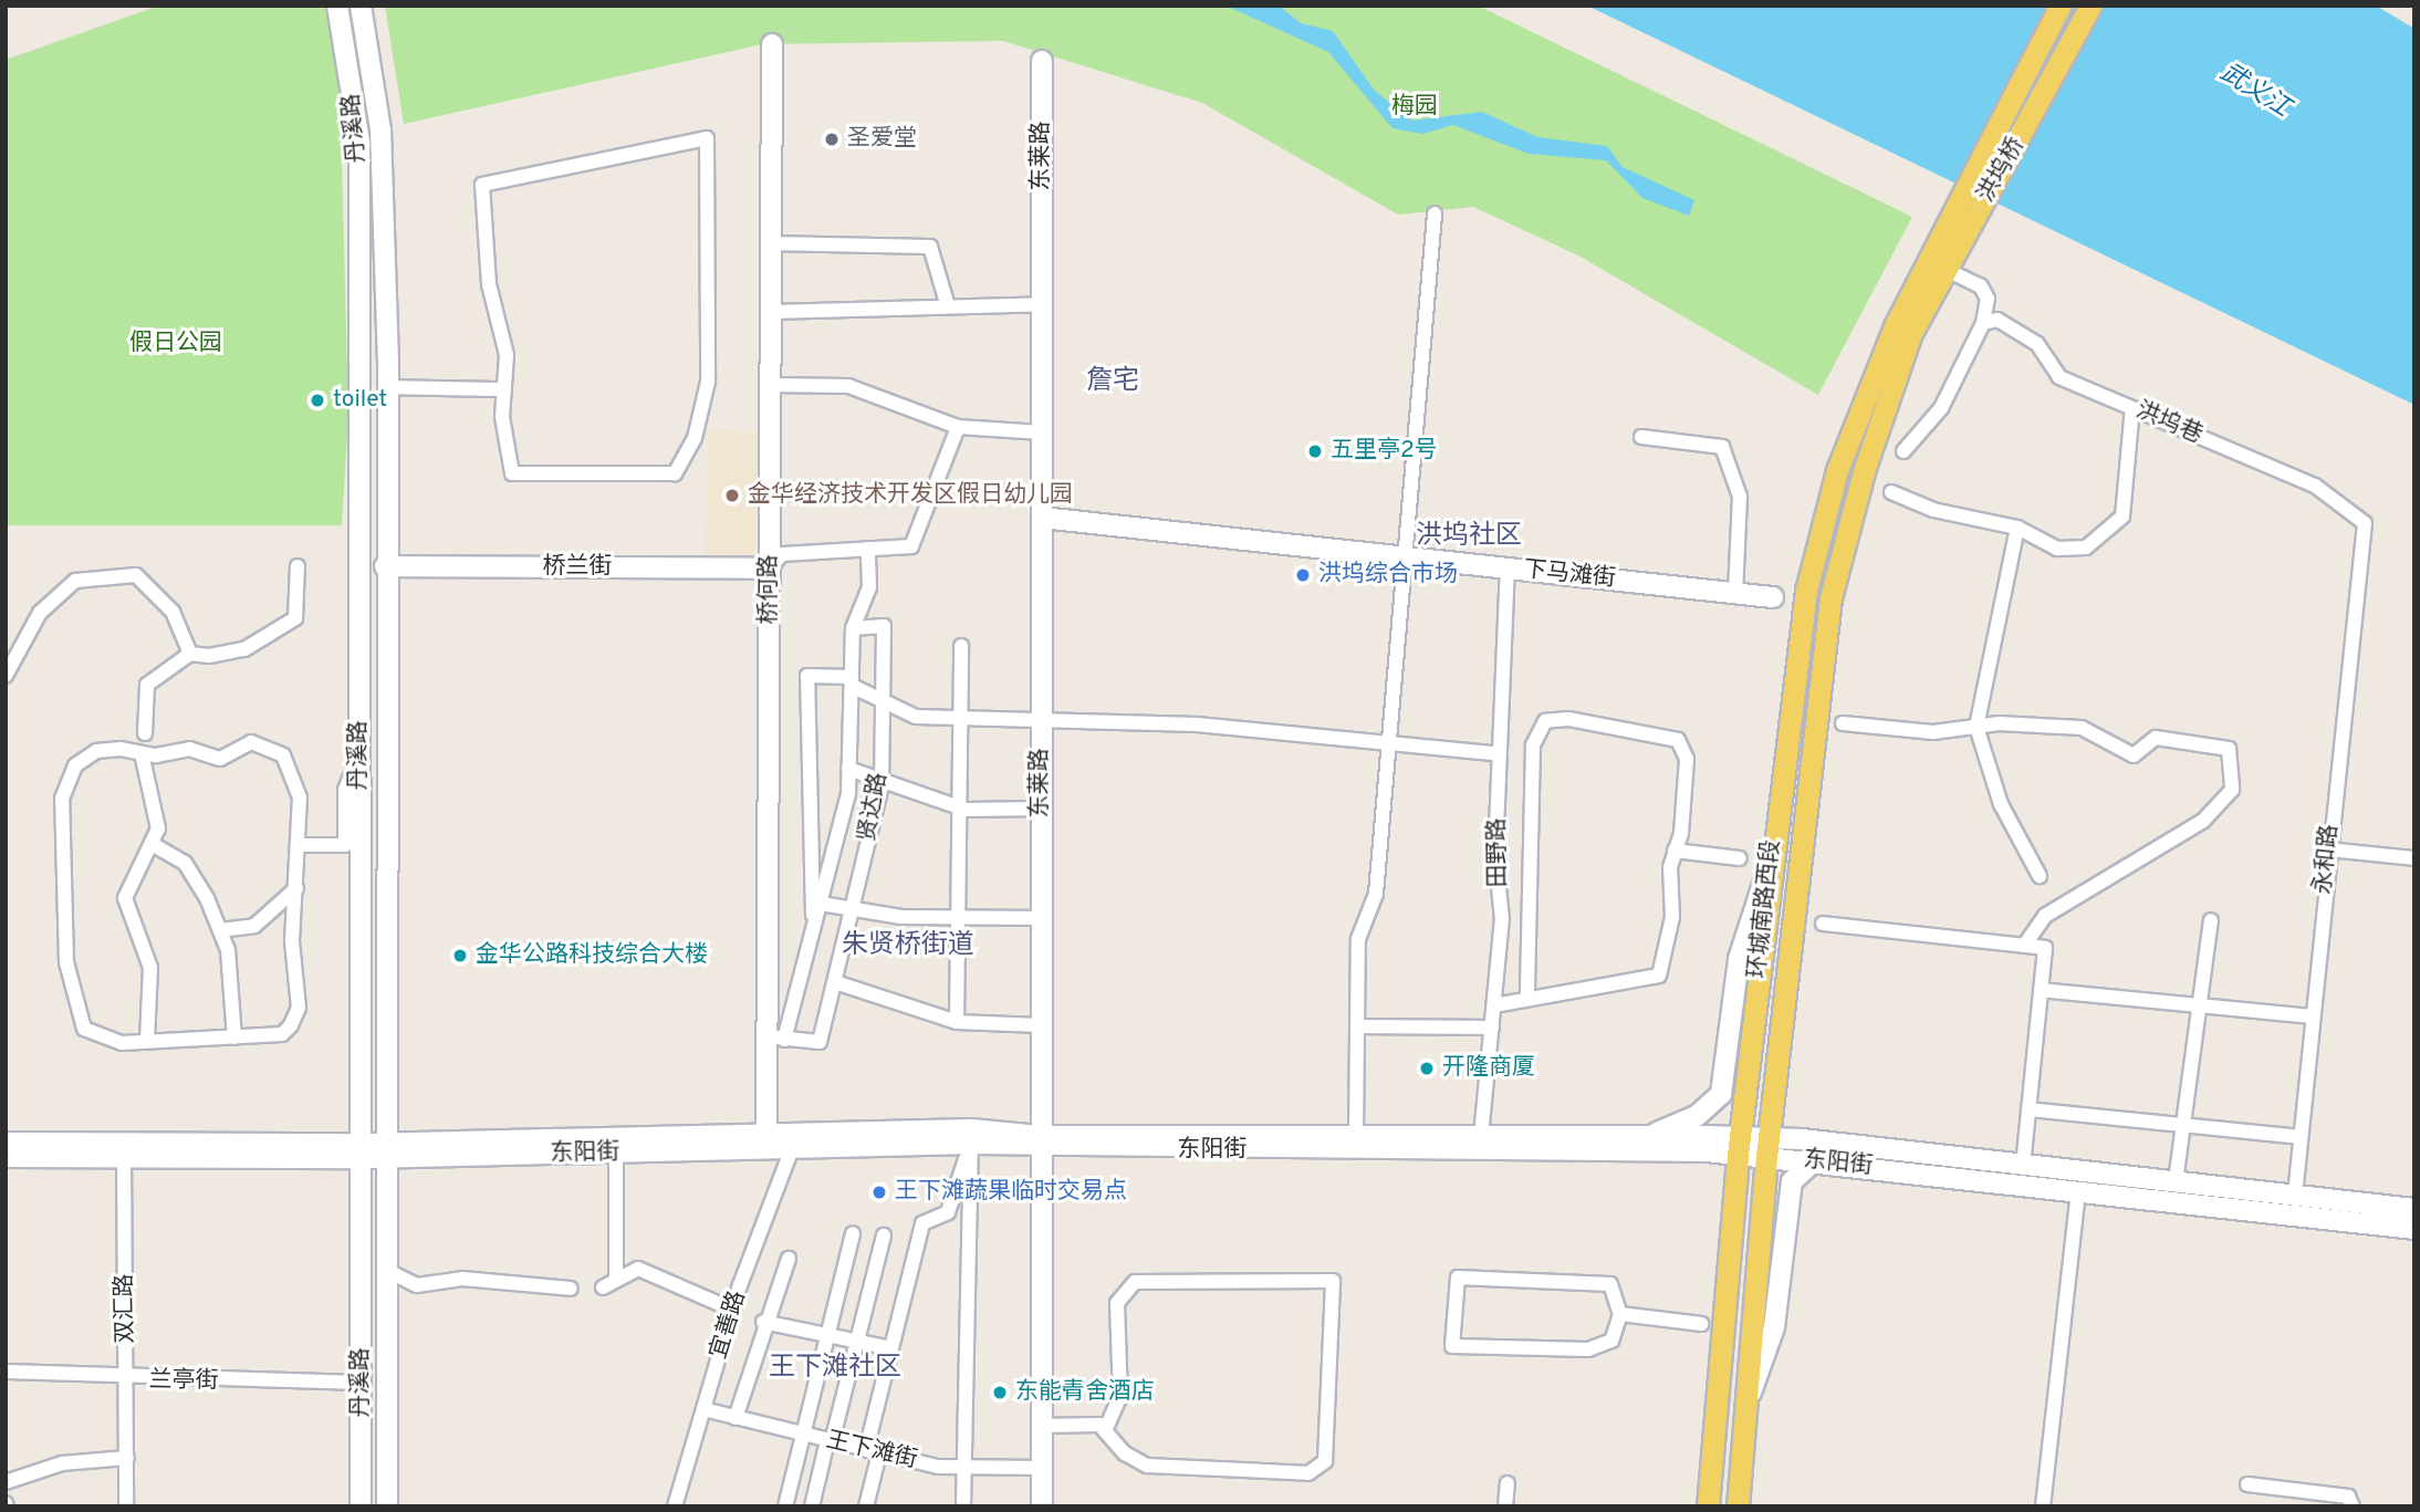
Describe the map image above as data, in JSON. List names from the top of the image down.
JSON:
{
  "streets": {
    "main road": [
      "丹溪路",
      "东莱路",
      "洪坞桥",
      "桥兰街",
      "下马滩街",
      "桥何路",
      "环城南路西段",
      "东阳街"
    ],
    "street": [
      "洪坞巷",
      "贤达路",
      "田野路",
      "永和路",
      "双汇路",
      "宜善路",
      "兰亭街",
      "王下滩街"
    ]
  },
  "crossings": [
    ["丹溪路", "桥兰街"],
    ["丹溪路", "东阳街"],
    ["丹溪路", "兰亭街"],
    ["东莱路", "下马滩街"],
    ["东莱路", "东阳街"],
    ["东莱路", "王下滩街"],
    ["洪坞桥", "环城南路西段"],
    ["洪坞巷", "永和路"],
    ["桥兰街", "桥何路"],
    ["下马滩街", "田野路"],
    ["桥何路", "贤达路"],
    ["桥何路", "东阳街"],
    ["田野路", "东阳街"],
    ["永和路", "东阳街"],
    ["环城南路西段", "东阳街"],
    ["东阳街", "双汇路"],
    ["东阳街", "宜善路"],
    ["双汇路", "兰亭街"],
    ["宜善路", "王下滩街"]
  ],
  "districts": [
    "詹宅",
    "洪坞社区",
    "朱贤桥街道",
    "王下滩社区"
  ],
  "water": ["武义江"],
  "parks": ["梅园", "假日公园"],
  "places": [
    "圣爱堂",
    "toilet",
    "五里亭2号",
    "金华经济技术开发区假日幼儿园",
    "洪坞综合市场",
    "金华公路科技综合大楼",
    "开隆商厦",
    "王下滩蔬果临时交易点",
    "东能·青舍酒店"
  ]
}
